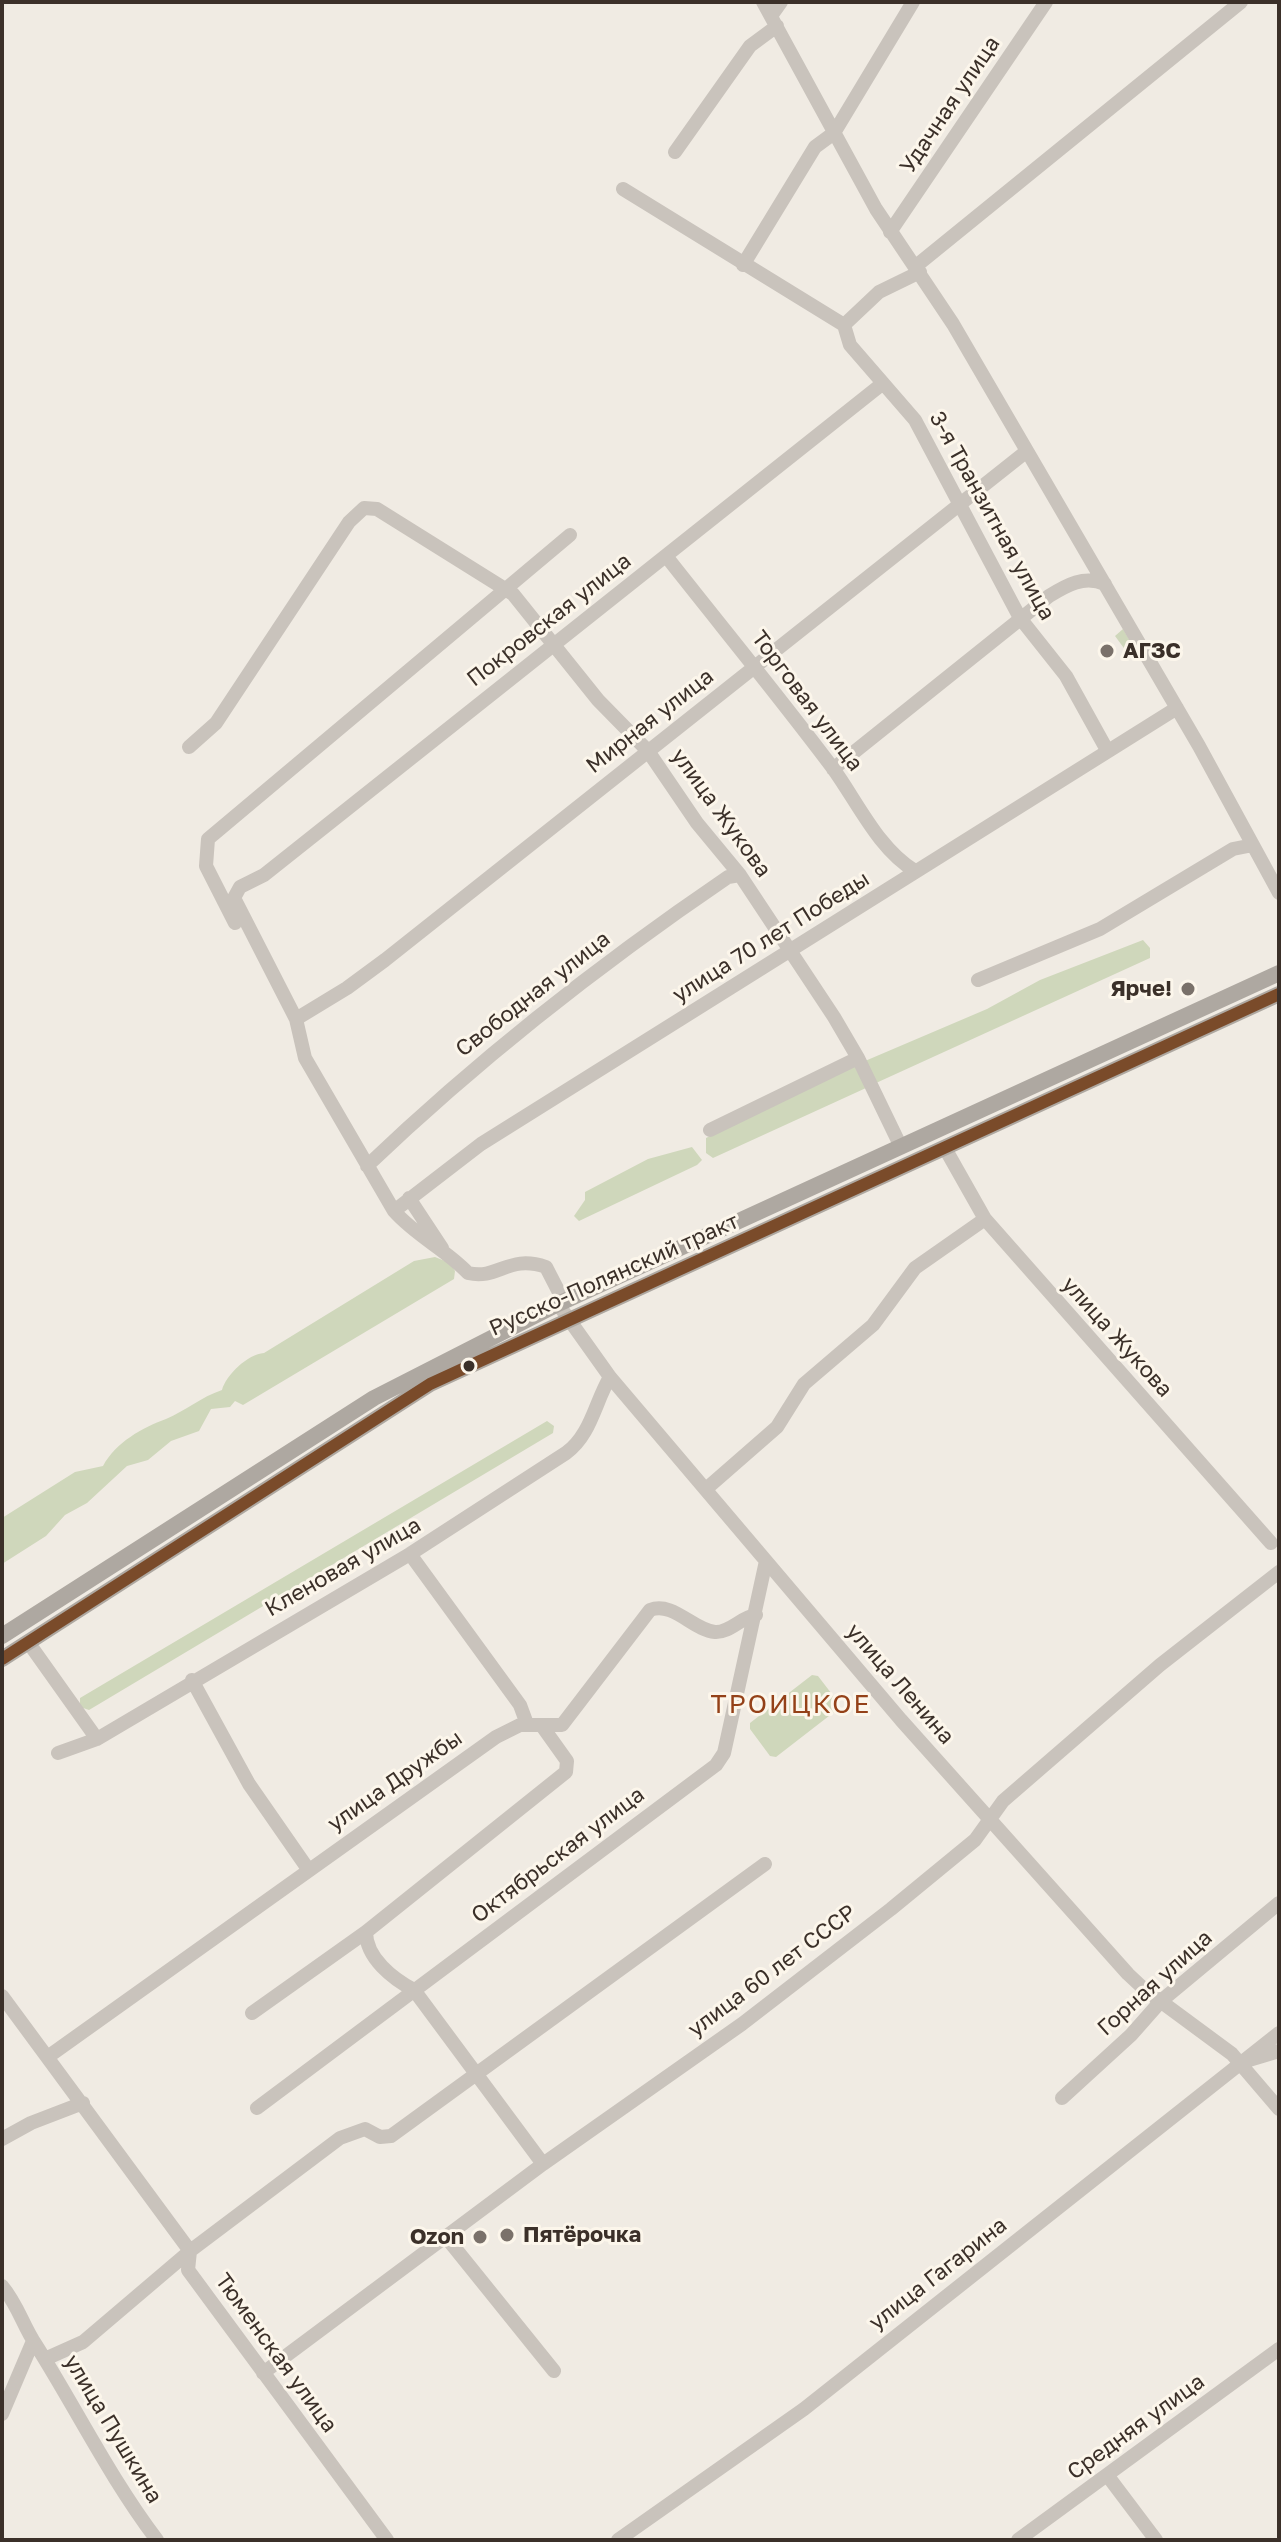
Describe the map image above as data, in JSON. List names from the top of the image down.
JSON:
{
  "streets": {
    "main road": ["Русско-Полянский тракт"],
    "street": [
      "Удачная улица",
      "3-я Транзитная улица",
      "Покровская улица",
      "Торговая улица",
      "Мирная улица",
      "улица Жукова",
      "улица 70 лет Победы",
      "Свободная улица",
      "Кленовая улица",
      "улица Ленина",
      "улица Дружбы",
      "Октябрьская улица",
      "улица 60 лет СССР",
      "Горная улица",
      "улица Гагарина",
      "Тюменская улица",
      "Средняя улица",
      "улица Пушкина"
    ]
  },
  "crossings": [
    ["3-я Транзитная улица", "Покровская улица"],
    ["3-я Транзитная улица", "Мирная улица"],
    ["3-я Транзитная улица", "улица 70 лет Победы"],
    ["Покровская улица", "Торговая улица"],
    ["Покровская улица", "улица Жукова"],
    ["Торговая улица", "Мирная улица"],
    ["Торговая улица", "улица 70 лет Победы"],
    ["Мирная улица", "улица Жукова"],
    ["улица Жукова", "улица 70 лет Победы"],
    ["улица Жукова", "Свободная улица"],
    ["улица Жукова", "Русско-Полянский тракт"],
    ["Русско-Полянский тракт", "улица Ленина"],
    ["Кленовая улица", "улица Ленина"],
    ["улица Ленина", "Октябрьская улица"],
    ["улица Ленина", "улица 60 лет СССР"],
    ["улица Ленина", "Горная улица"],
    ["улица Ленина", "улица Гагарина"],
    ["улица Дружбы", "Октябрьская улица"],
    ["улица Дружбы", "Тюменская улица"],
    ["улица 60 лет СССР", "Тюменская улица"]
  ],
  "districts": ["ТРОИЦКОЕ"],
  "places": [
    "АГЗС",
    "Ярче!",
    "Пятёрочка",
    "Ozon"
  ]
}
